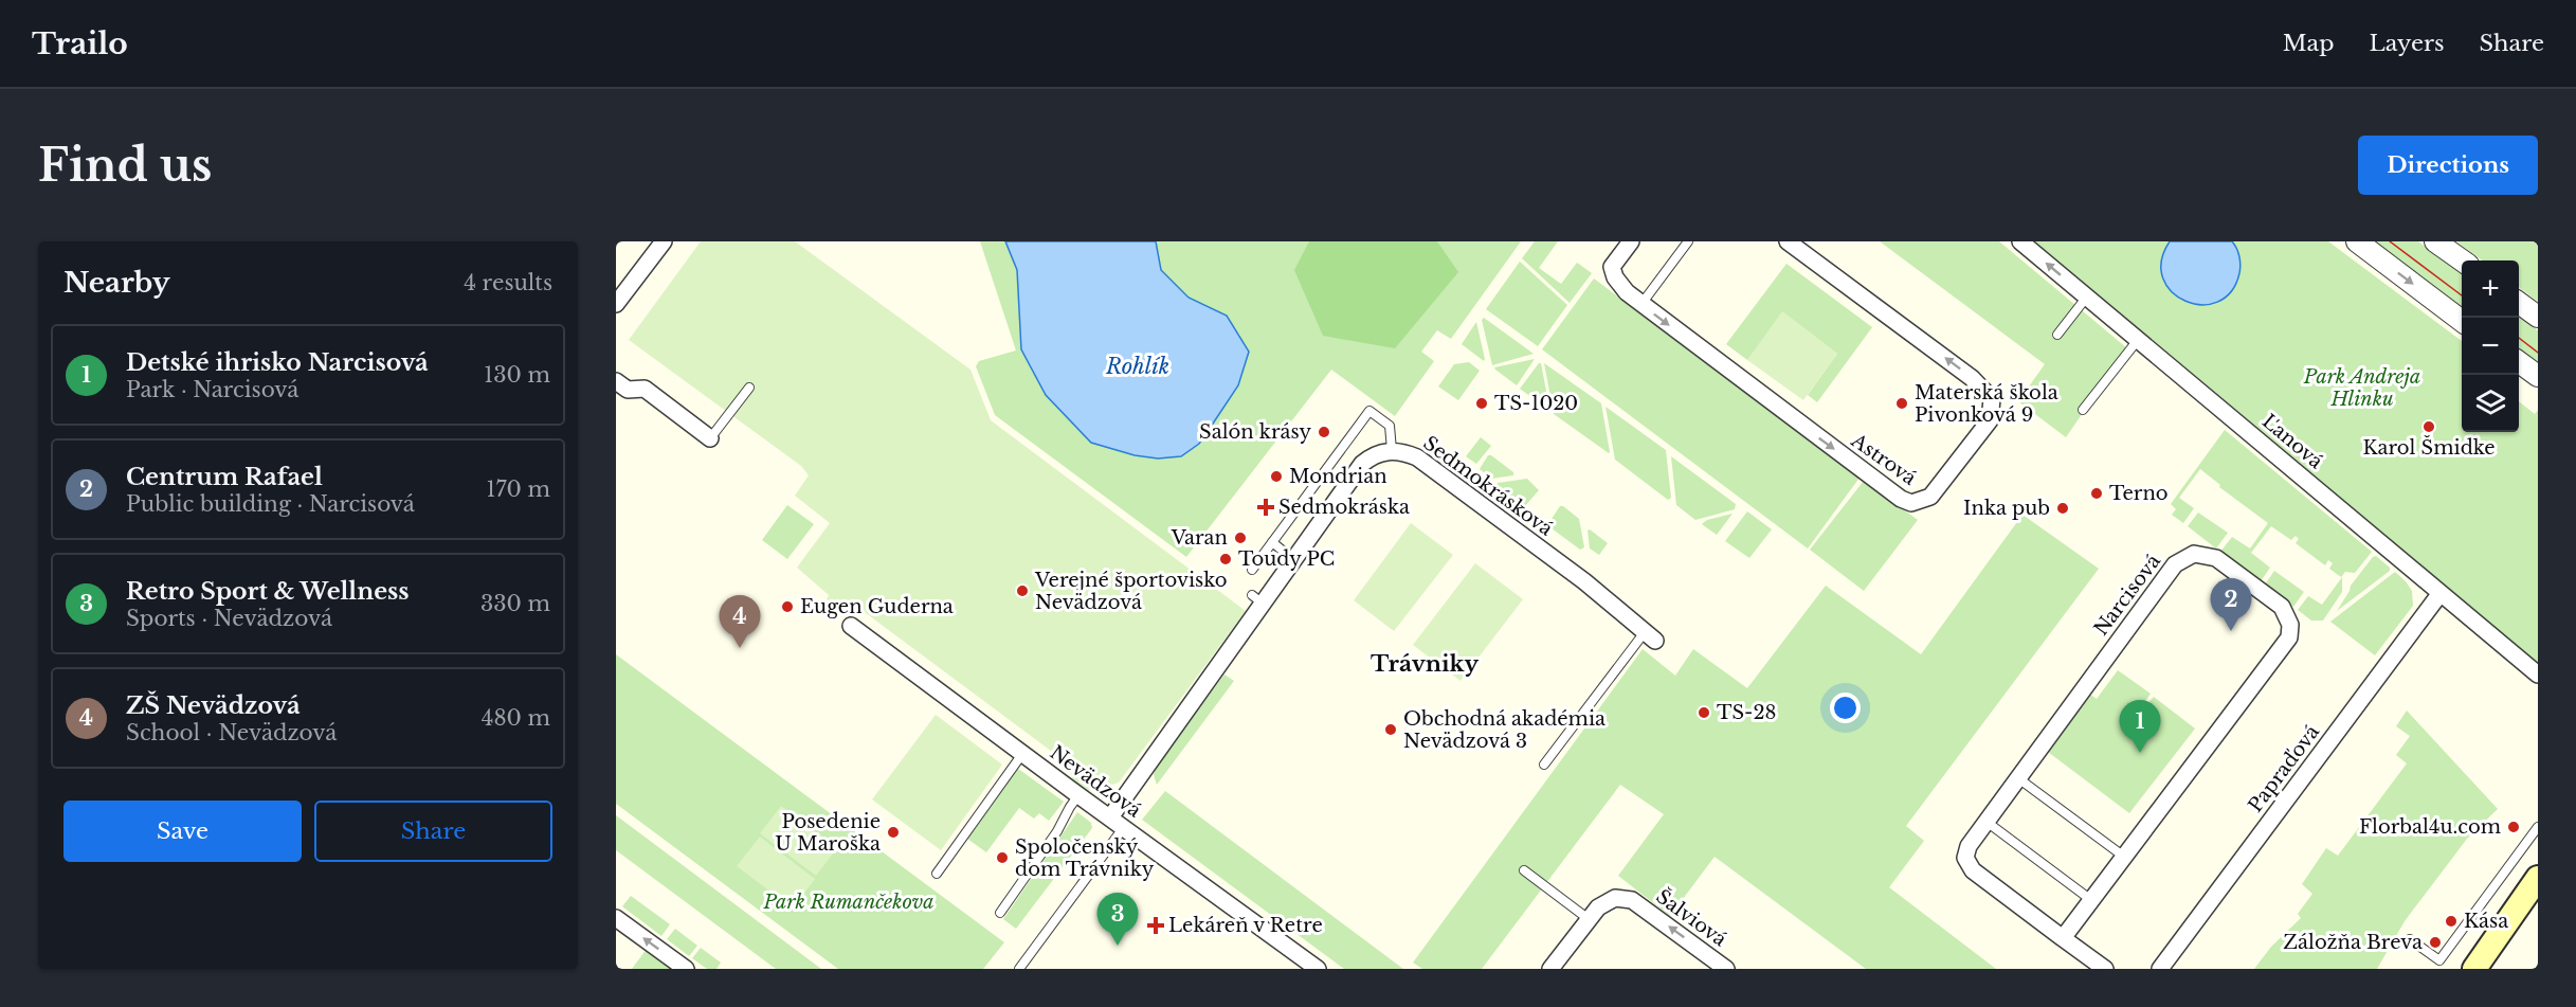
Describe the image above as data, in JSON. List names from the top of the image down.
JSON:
{
  "streets": {
    "street": [
      "Ľanová",
      "Astrová",
      "Sedmokrásková",
      "Narcisová",
      "Papraďová",
      "Nevädzová",
      "Šalviová"
    ]
  },
  "crossings": [
    ["Ľanová", "Papraďová"],
    ["Sedmokrásková", "Nevädzová"]
  ],
  "one_way": ["Šalviová"],
  "districts": ["Trávniky"],
  "water": ["Rohlík"],
  "parks": ["Park Andreja Hlinku", "Park Rumančekova"],
  "places": {
    "other": [
      "TS-1020",
      "Materská škola Pivonková 9",
      "Karol Šmidke",
      "Salón krásy",
      "Mondrian",
      "Terno",
      "Inka pub",
      "Varan",
      "Toudy PC",
      "Verejné športovisko Nevädzová",
      "Eugen Guderna",
      "TS-28",
      "Obchodná akadémia Nevädzová 3",
      "Florbal4u.com",
      "Posedenie U Maroška",
      "Spoločenský dom Trávniky",
      "Kása",
      "Záložňa Breva"
    ],
    "health": ["Sedmokráska", "Lekáreň v Retre"]
  },
  "page": {
    "header": "Trailo",
    "nav": ["Map", "Layers", "Share"],
    "buttons": [
      "Directions",
      ["Save", "Share"]
    ],
    "title": "Find us",
    "heading": ["Nearby", "4 results"],
    "map_buttons": ["+", "−"],
    "list": [
      {
        "mark": "1",
        "name": "Detské ihrisko Narcisová",
        "note": "Park · Narcisová",
        "value": "130 m"
      },
      {
        "mark": "2",
        "name": "Centrum Rafael",
        "note": "Public building · Narcisová",
        "value": "170 m"
      },
      {
        "mark": "3",
        "name": "Retro Sport & Wellness",
        "note": "Sports · Nevädzová",
        "value": "330 m"
      },
      {
        "mark": "4",
        "name": "ZŠ Nevädzová",
        "note": "School · Nevädzová",
        "value": "480 m"
      }
    ],
    "pins": [
      "2",
      "4",
      "1",
      "3"
    ]
  }
}
